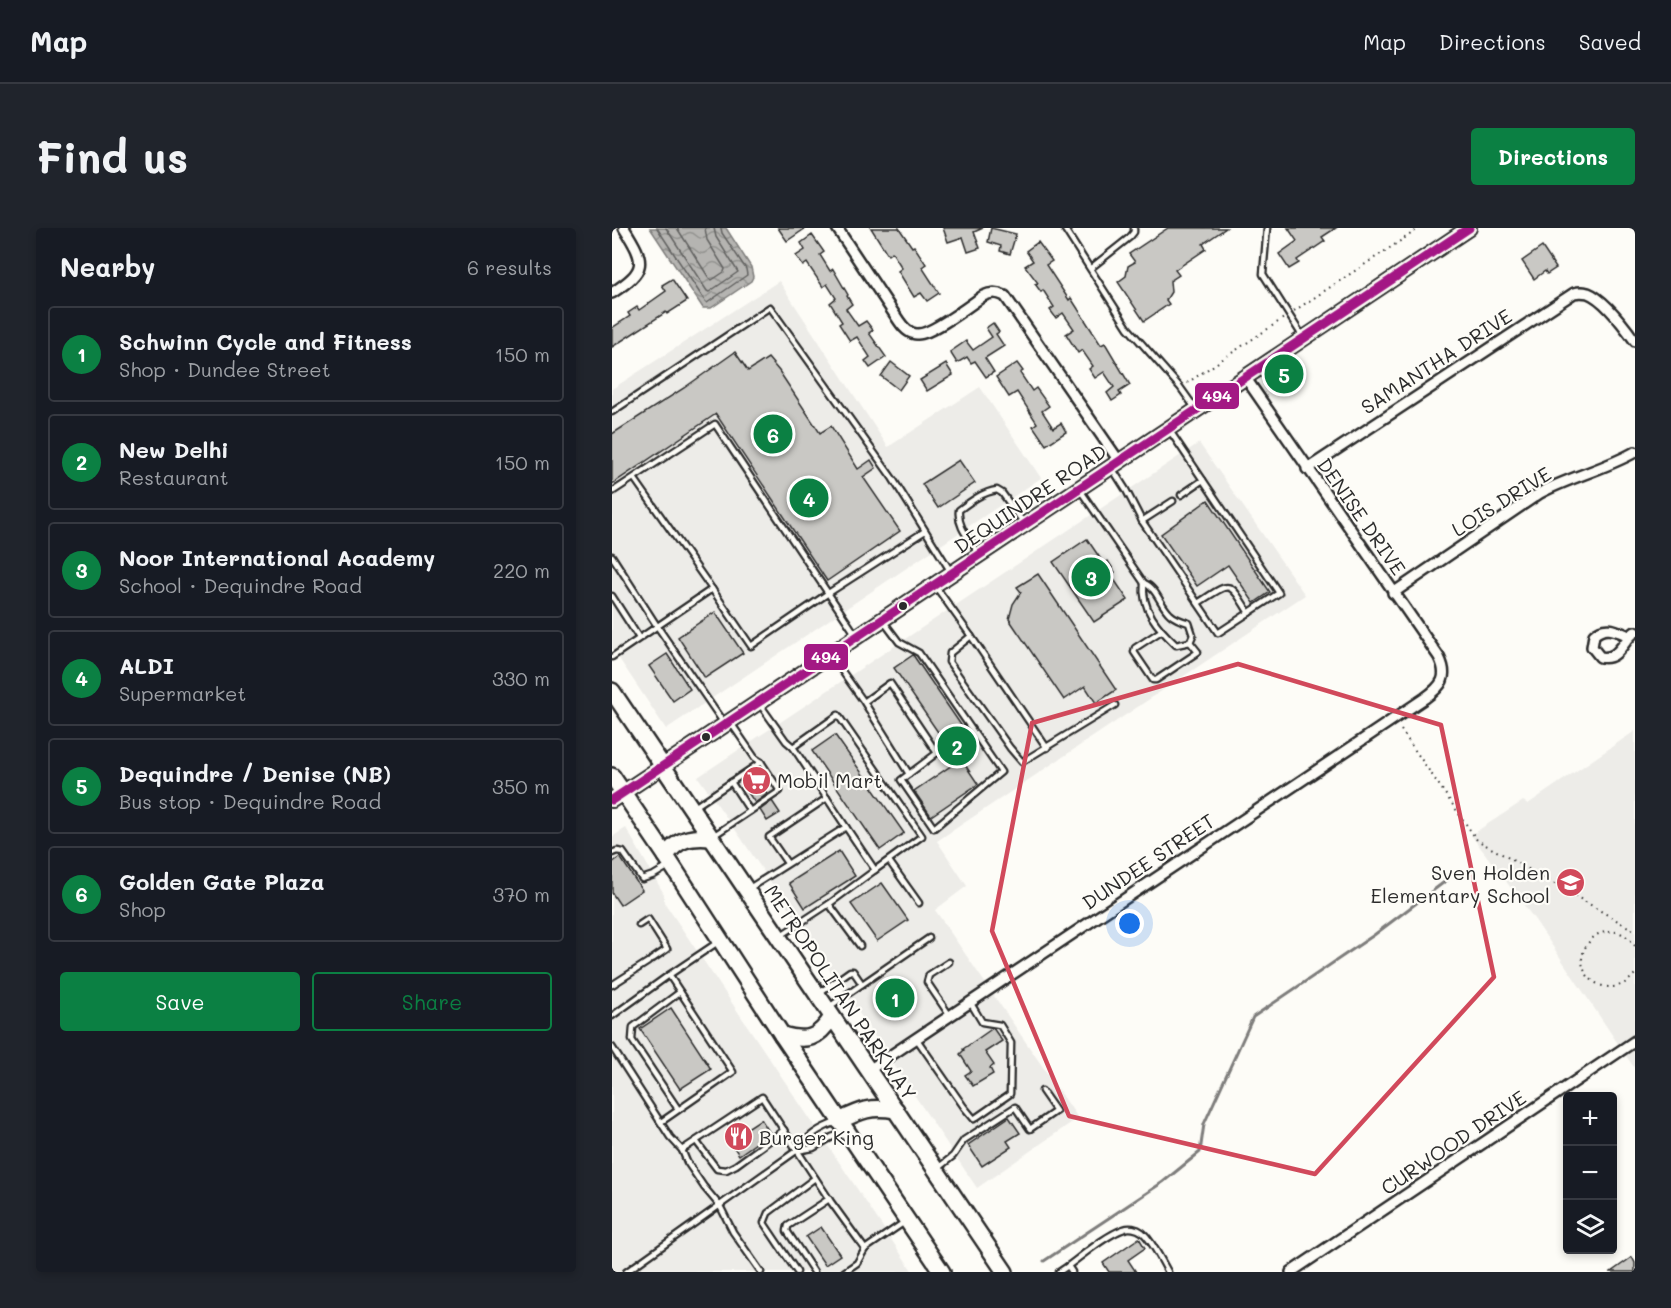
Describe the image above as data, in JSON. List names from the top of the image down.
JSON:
{
  "streets": {
    "main road": ["DEQUINDRE ROAD", "METROPOLITAN PARKWAY"],
    "street": [
      "SAMANTHA DRIVE",
      "LOIS DRIVE",
      "DENISE DRIVE",
      "DUNDEE STREET",
      "CURWOOD DRIVE"
    ]
  },
  "crossings": [
    ["SAMANTHA DRIVE", "DENISE DRIVE"],
    ["DEQUINDRE ROAD", "DENISE DRIVE"],
    ["DEQUINDRE ROAD", "METROPOLITAN PARKWAY"],
    ["LOIS DRIVE", "DENISE DRIVE"],
    ["DENISE DRIVE", "DUNDEE STREET"],
    ["DUNDEE STREET", "METROPOLITAN PARKWAY"]
  ],
  "places": {
    "supermarket": ["Mobil Mart"],
    "school or university": ["Sven Holden Elementary School"],
    "restaurant": ["Burger King"]
  },
  "lines": ["transit line 494"],
  "page": {
    "header": "Map",
    "nav": ["Map", "Directions", "Saved"],
    "buttons": [
      "Directions",
      ["Save", "Share"]
    ],
    "title": "Find us",
    "heading": ["Nearby", "6 results"],
    "list": [
      {
        "mark": "1",
        "name": "Schwinn Cycle and Fitness",
        "note": "Shop · Dundee Street",
        "value": "150 m"
      },
      {
        "mark": "2",
        "name": "New Delhi",
        "note": "Restaurant",
        "value": "150 m"
      },
      {
        "mark": "3",
        "name": "Noor International Academy",
        "note": "School · Dequindre Road",
        "value": "220 m"
      },
      {
        "mark": "4",
        "name": "ALDI",
        "note": "Supermarket",
        "value": "330 m"
      },
      {
        "mark": "5",
        "name": "Dequindre / Denise (NB)",
        "note": "Bus stop · Dequindre Road",
        "value": "350 m"
      },
      {
        "mark": "6",
        "name": "Golden Gate Plaza",
        "note": "Shop",
        "value": "370 m"
      }
    ],
    "pins": [
      "5",
      "6",
      "4",
      "3",
      "2",
      "1"
    ],
    "map_buttons": ["+", "−"]
  }
}
